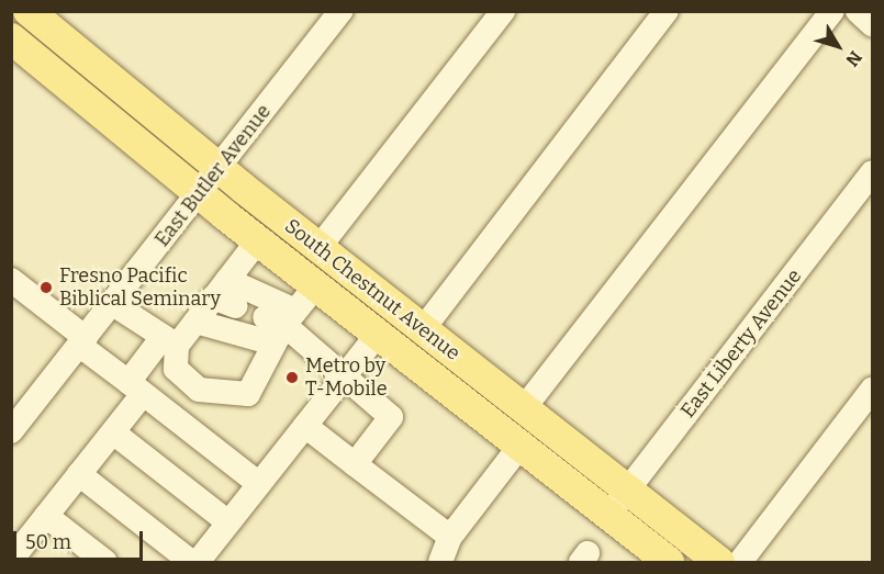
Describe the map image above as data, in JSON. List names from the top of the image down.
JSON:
{
  "streets": {
    "main road": ["South Chestnut Avenue"],
    "street": ["East Butler Avenue", "East Liberty Avenue"]
  },
  "crossings": [
    ["East Butler Avenue", "South Chestnut Avenue"],
    ["South Chestnut Avenue", "East Liberty Avenue"]
  ],
  "places": ["Fresno Pacific Biblical Seminary", "Metro by T-Mobile"],
  "scale_bar": "50 m",
  "north": "bottom right"
}
